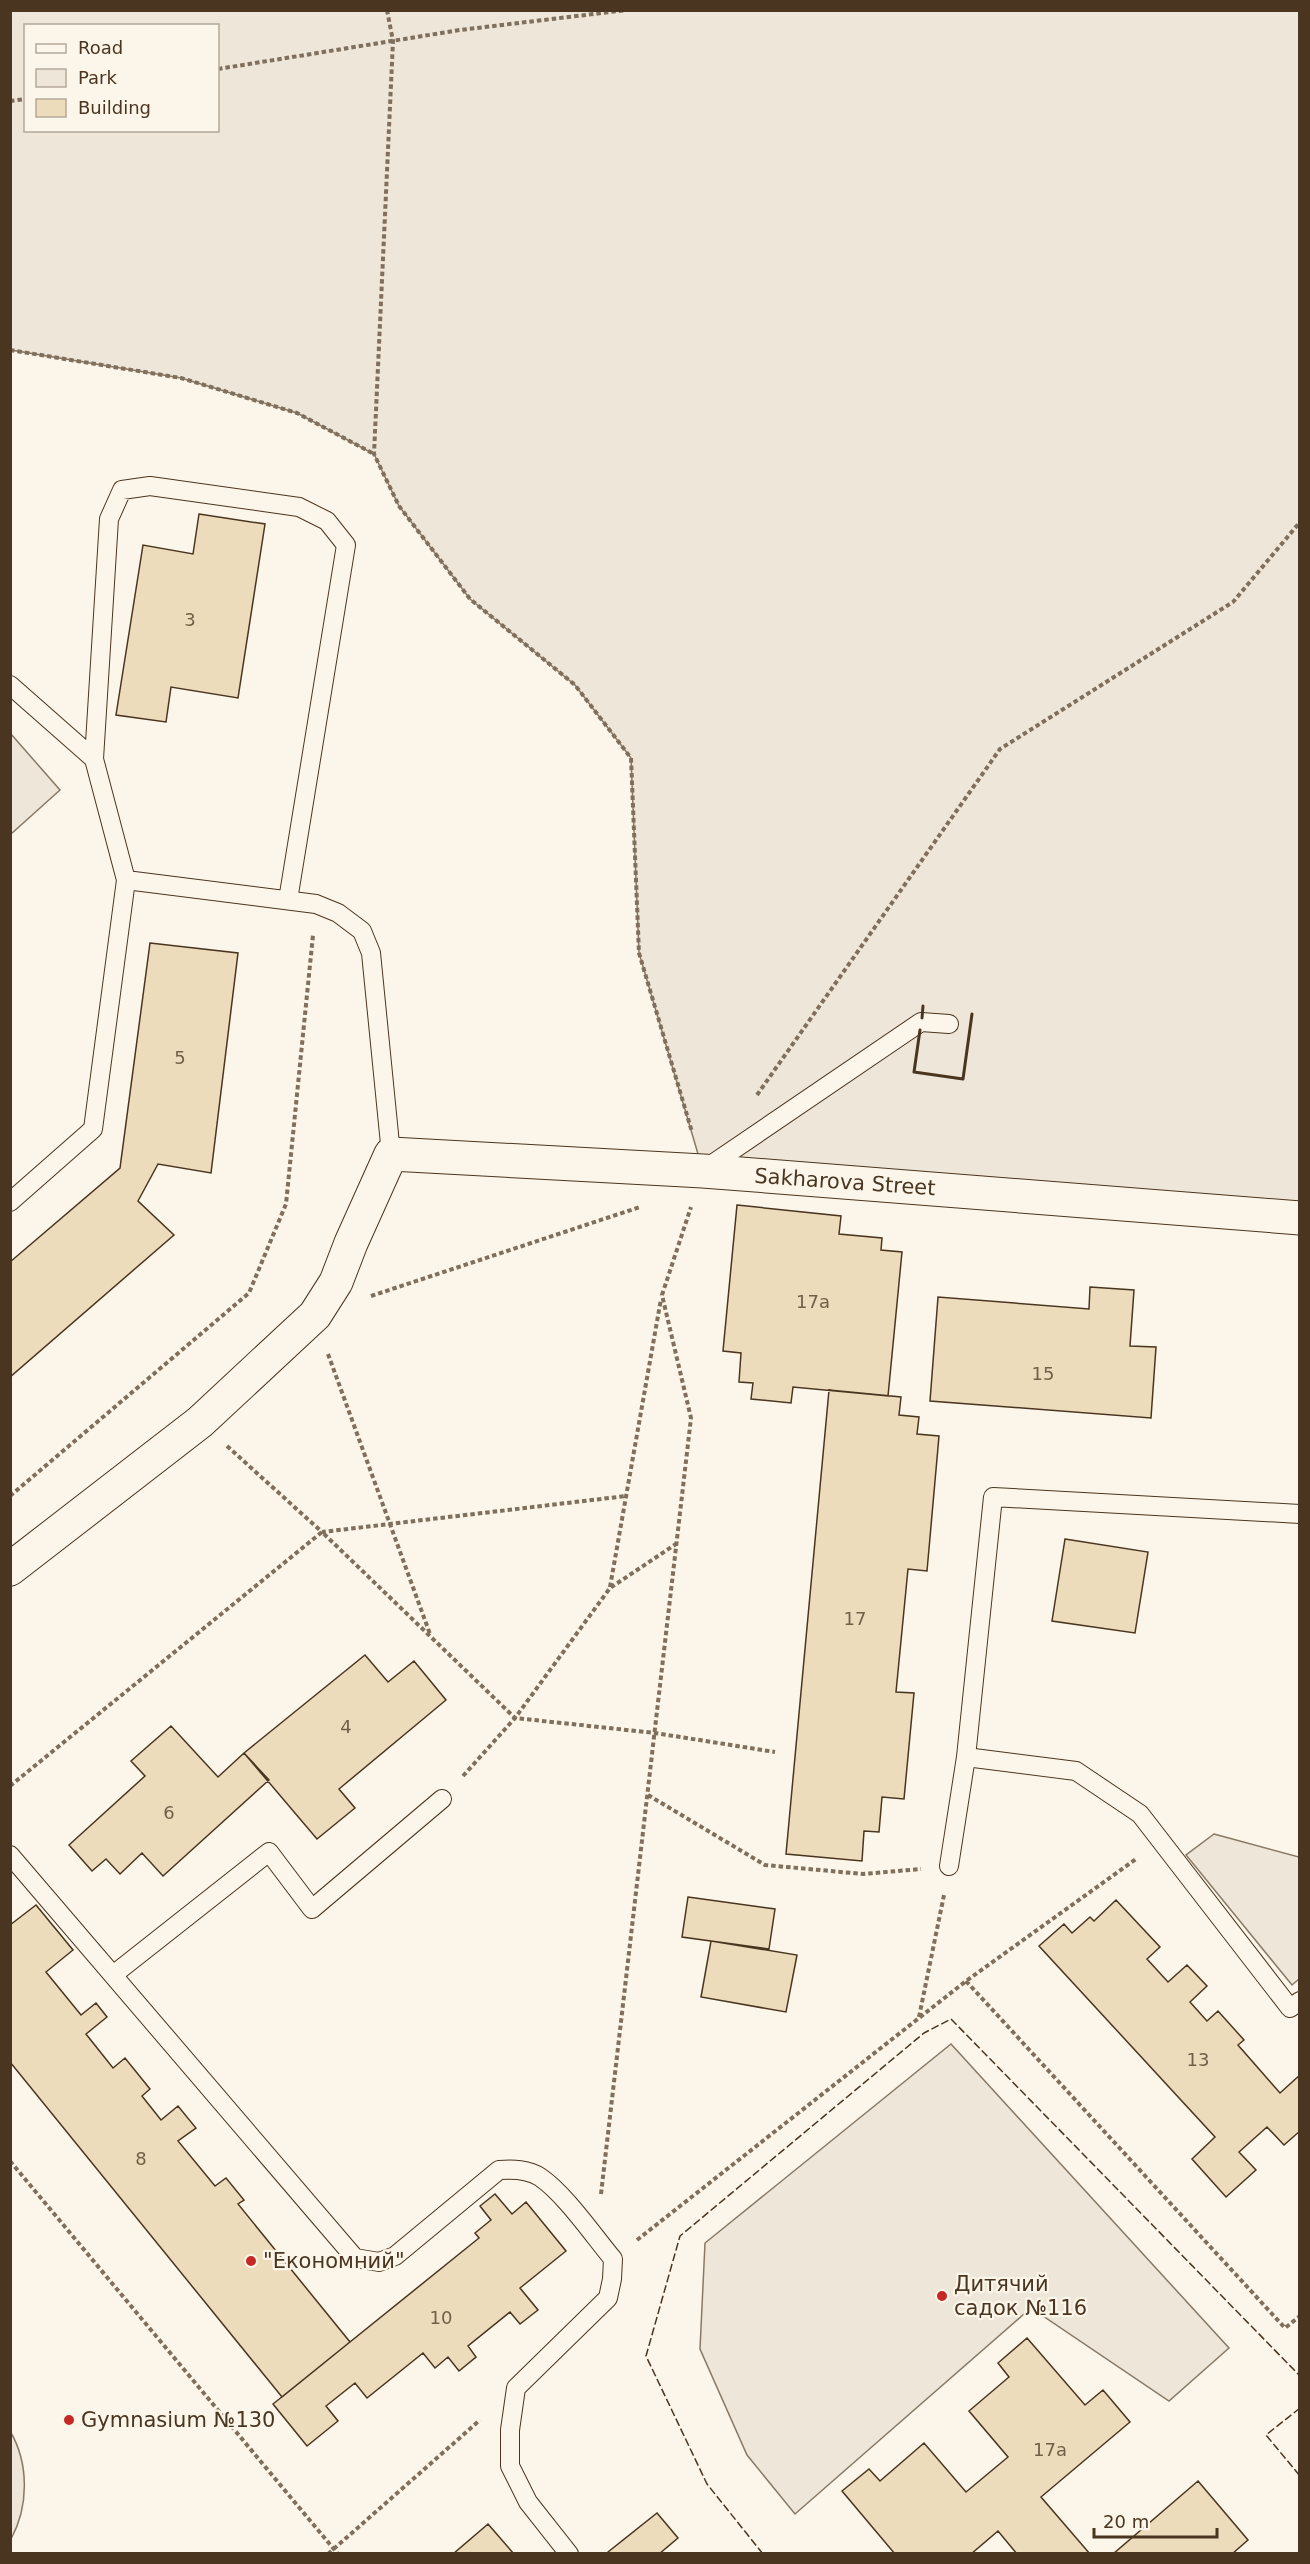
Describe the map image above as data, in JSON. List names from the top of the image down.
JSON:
{
  "streets": {
    "street": ["Sakharova Street"]
  },
  "places": ["\"Економний\"", "Дитячий садок №116", "Gymnasium №130"],
  "house_numbers": [
    "3",
    "5",
    "17а",
    "15",
    "17",
    "4",
    "6",
    "13",
    "8",
    "10",
    "17а"
  ],
  "legend": ["Road", "Park", "Building"],
  "scale_bar": "20 m"
}
